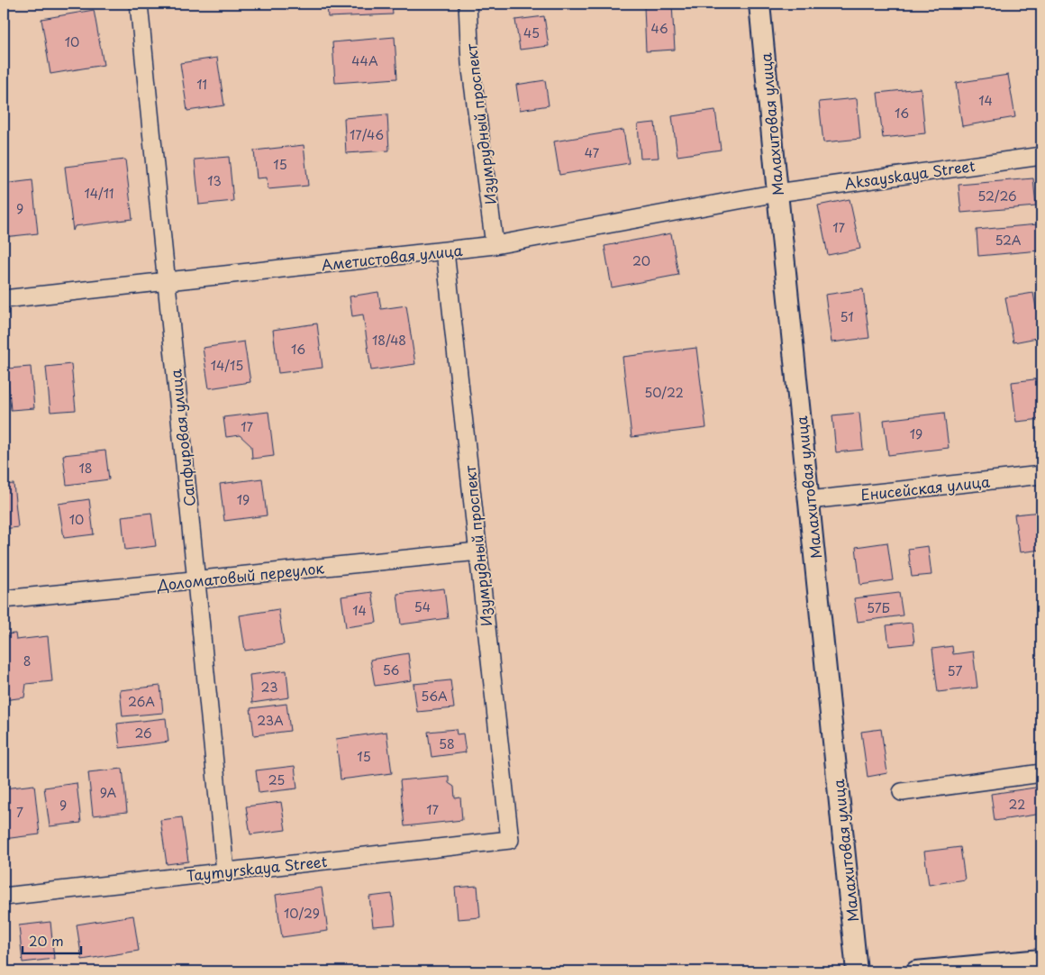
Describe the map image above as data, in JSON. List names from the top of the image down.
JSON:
{
  "streets": {
    "street": [
      "Изумрудный проспект",
      "Малахитовая улица",
      "Aksayskaya Street",
      "Аметистовая улица",
      "Сапфировая улица",
      "Енисейская улица",
      "Доломатовый переулок",
      "Taymyrskaya Street"
    ]
  },
  "crossings": [
    ["Изумрудный проспект", "Аметистовая улица"],
    ["Изумрудный проспект", "Доломатовый переулок"],
    ["Изумрудный проспект", "Taymyrskaya Street"],
    ["Малахитовая улица", "Aksayskaya Street"],
    ["Малахитовая улица", "Аметистовая улица"],
    ["Малахитовая улица", "Енисейская улица"],
    ["Aksayskaya Street", "Аметистовая улица"],
    ["Аметистовая улица", "Сапфировая улица"],
    ["Сапфировая улица", "Доломатовый переулок"],
    ["Сапфировая улица", "Taymyrskaya Street"]
  ],
  "house_numbers": [
    "46",
    "45",
    "10",
    "44А",
    "11",
    "14",
    "16",
    "17/46",
    "47",
    "15",
    "13",
    "14/11",
    "52/26",
    "9",
    "17",
    "52А",
    "20",
    "51",
    "18/48",
    "16",
    "14/15",
    "50/22",
    "17",
    "19",
    "18",
    "19",
    "10",
    "54",
    "57Б",
    "14",
    "8",
    "56",
    "57",
    "23",
    "56А",
    "26А",
    "23А",
    "26",
    "58",
    "15",
    "25",
    "9А",
    "22",
    "9",
    "17",
    "7",
    "10/29"
  ],
  "scale_bar": "20 m"
}
